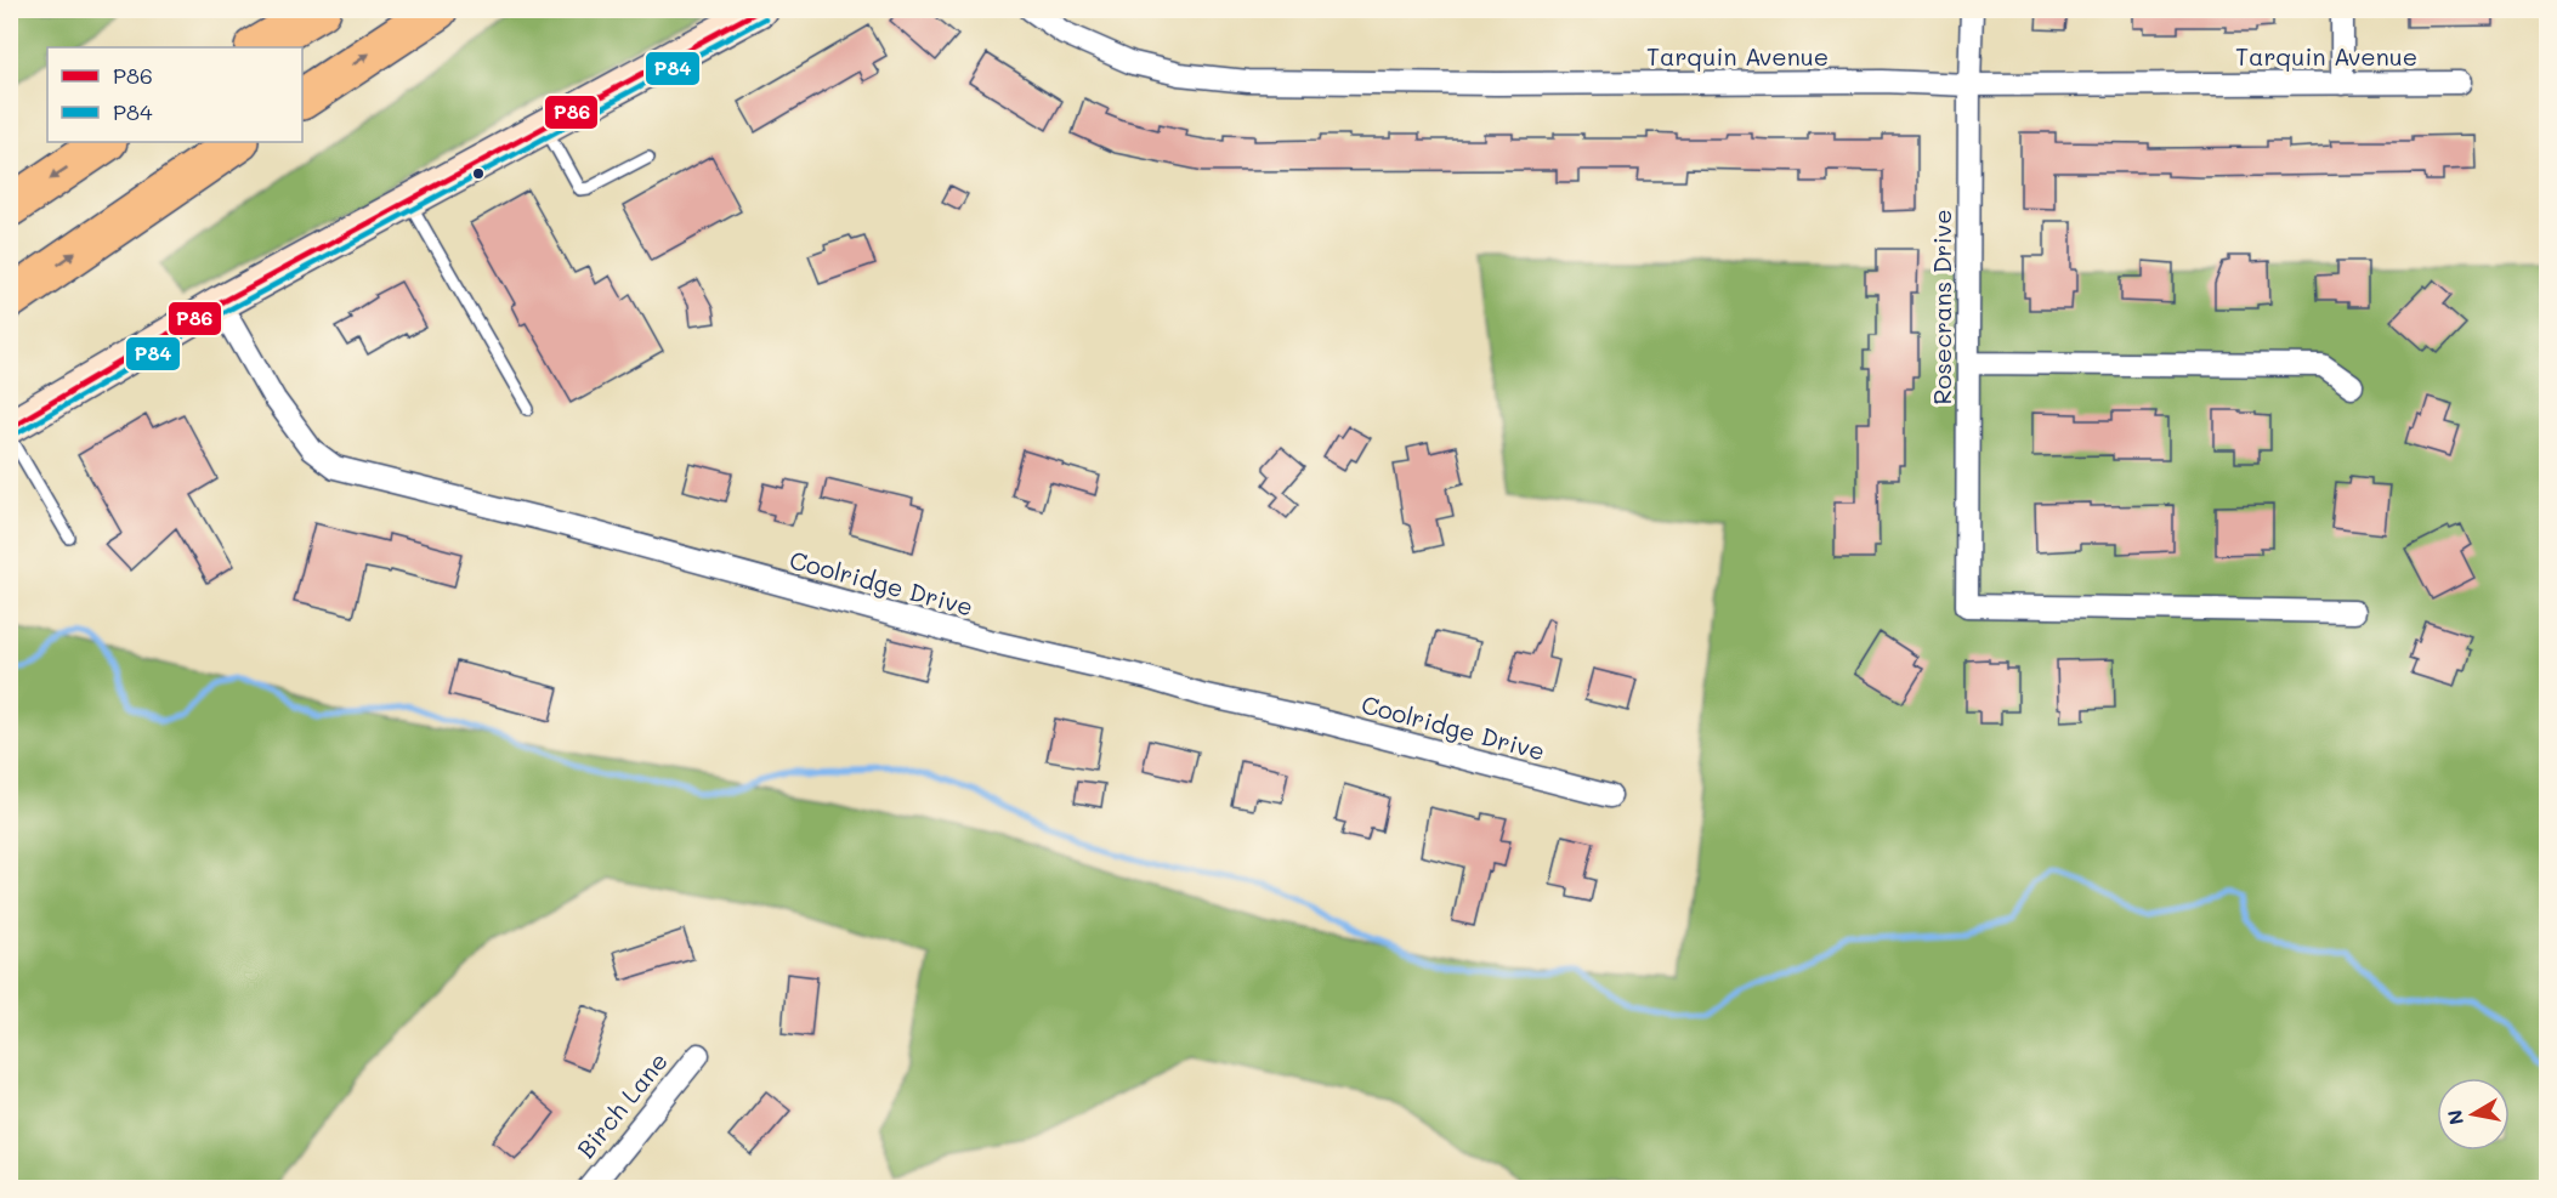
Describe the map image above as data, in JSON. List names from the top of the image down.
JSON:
{
  "streets": {
    "street": [
      "Tarquin Avenue",
      "Rosecrans Drive",
      "Coolridge Drive",
      "Birch Lane"
    ]
  },
  "crossings": [
    ["Tarquin Avenue", "Rosecrans Drive"]
  ],
  "lines": ["transit line P86", "transit line P84"],
  "legend": ["P86", "P84"],
  "north": "left"
}
